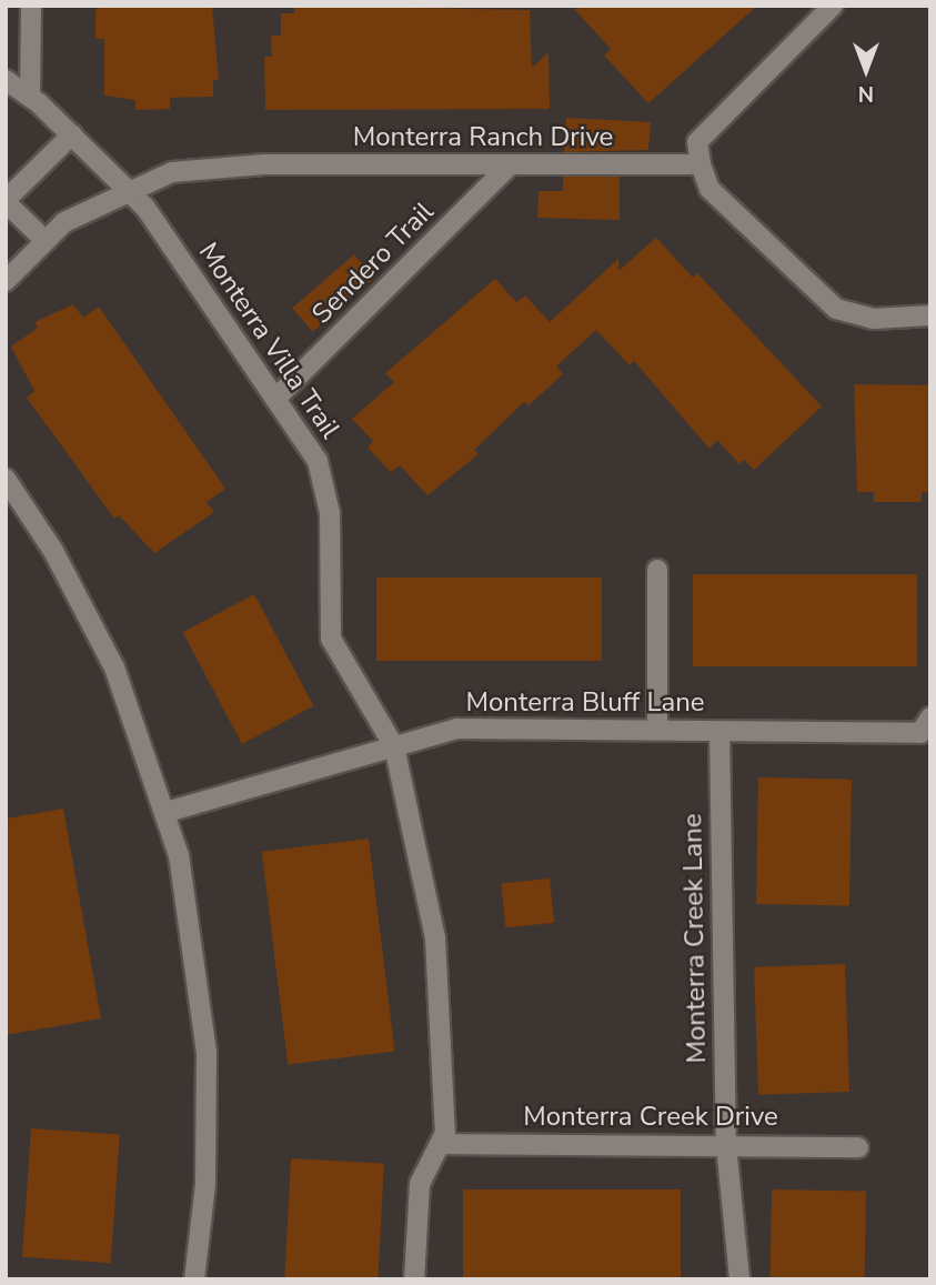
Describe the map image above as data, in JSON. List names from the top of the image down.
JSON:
{
  "streets": {
    "street": [
      "Monterra Ranch Drive",
      "Sendero Trail",
      "Monterra Villa Trail",
      "Monterra Bluff Lane",
      "Monterra Creek Lane",
      "Monterra Creek Drive"
    ]
  },
  "crossings": [
    ["Monterra Ranch Drive", "Sendero Trail"],
    ["Monterra Ranch Drive", "Monterra Villa Trail"],
    ["Sendero Trail", "Monterra Villa Trail"],
    ["Monterra Villa Trail", "Monterra Bluff Lane"],
    ["Monterra Villa Trail", "Monterra Creek Drive"],
    ["Monterra Bluff Lane", "Monterra Creek Lane"],
    ["Monterra Creek Lane", "Monterra Creek Drive"]
  ],
  "north": "bottom"
}
